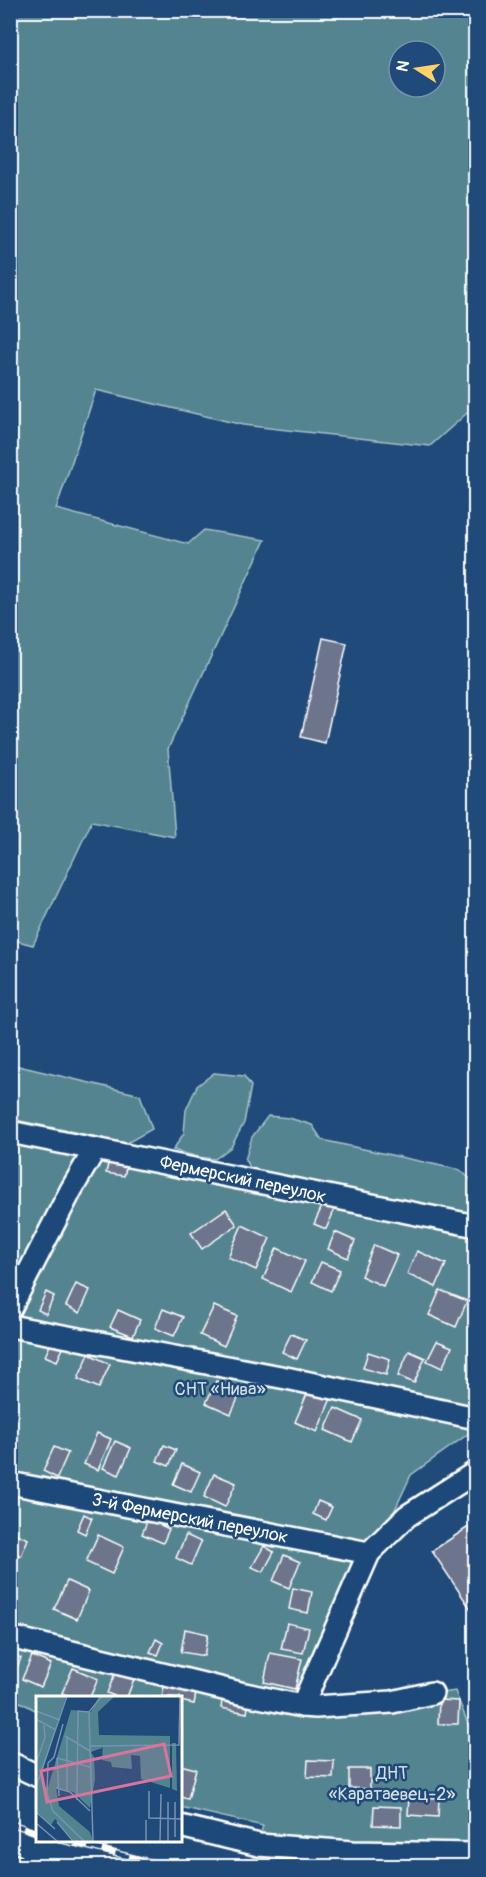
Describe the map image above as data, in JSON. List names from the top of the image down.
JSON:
{
  "streets": {
    "street": ["Фермерский переулок", "3-й Фермерский переулок"]
  },
  "parks": ["СНТ «Нива»", "ДНТ «Каратаевец-2»"],
  "north": "left"
}
